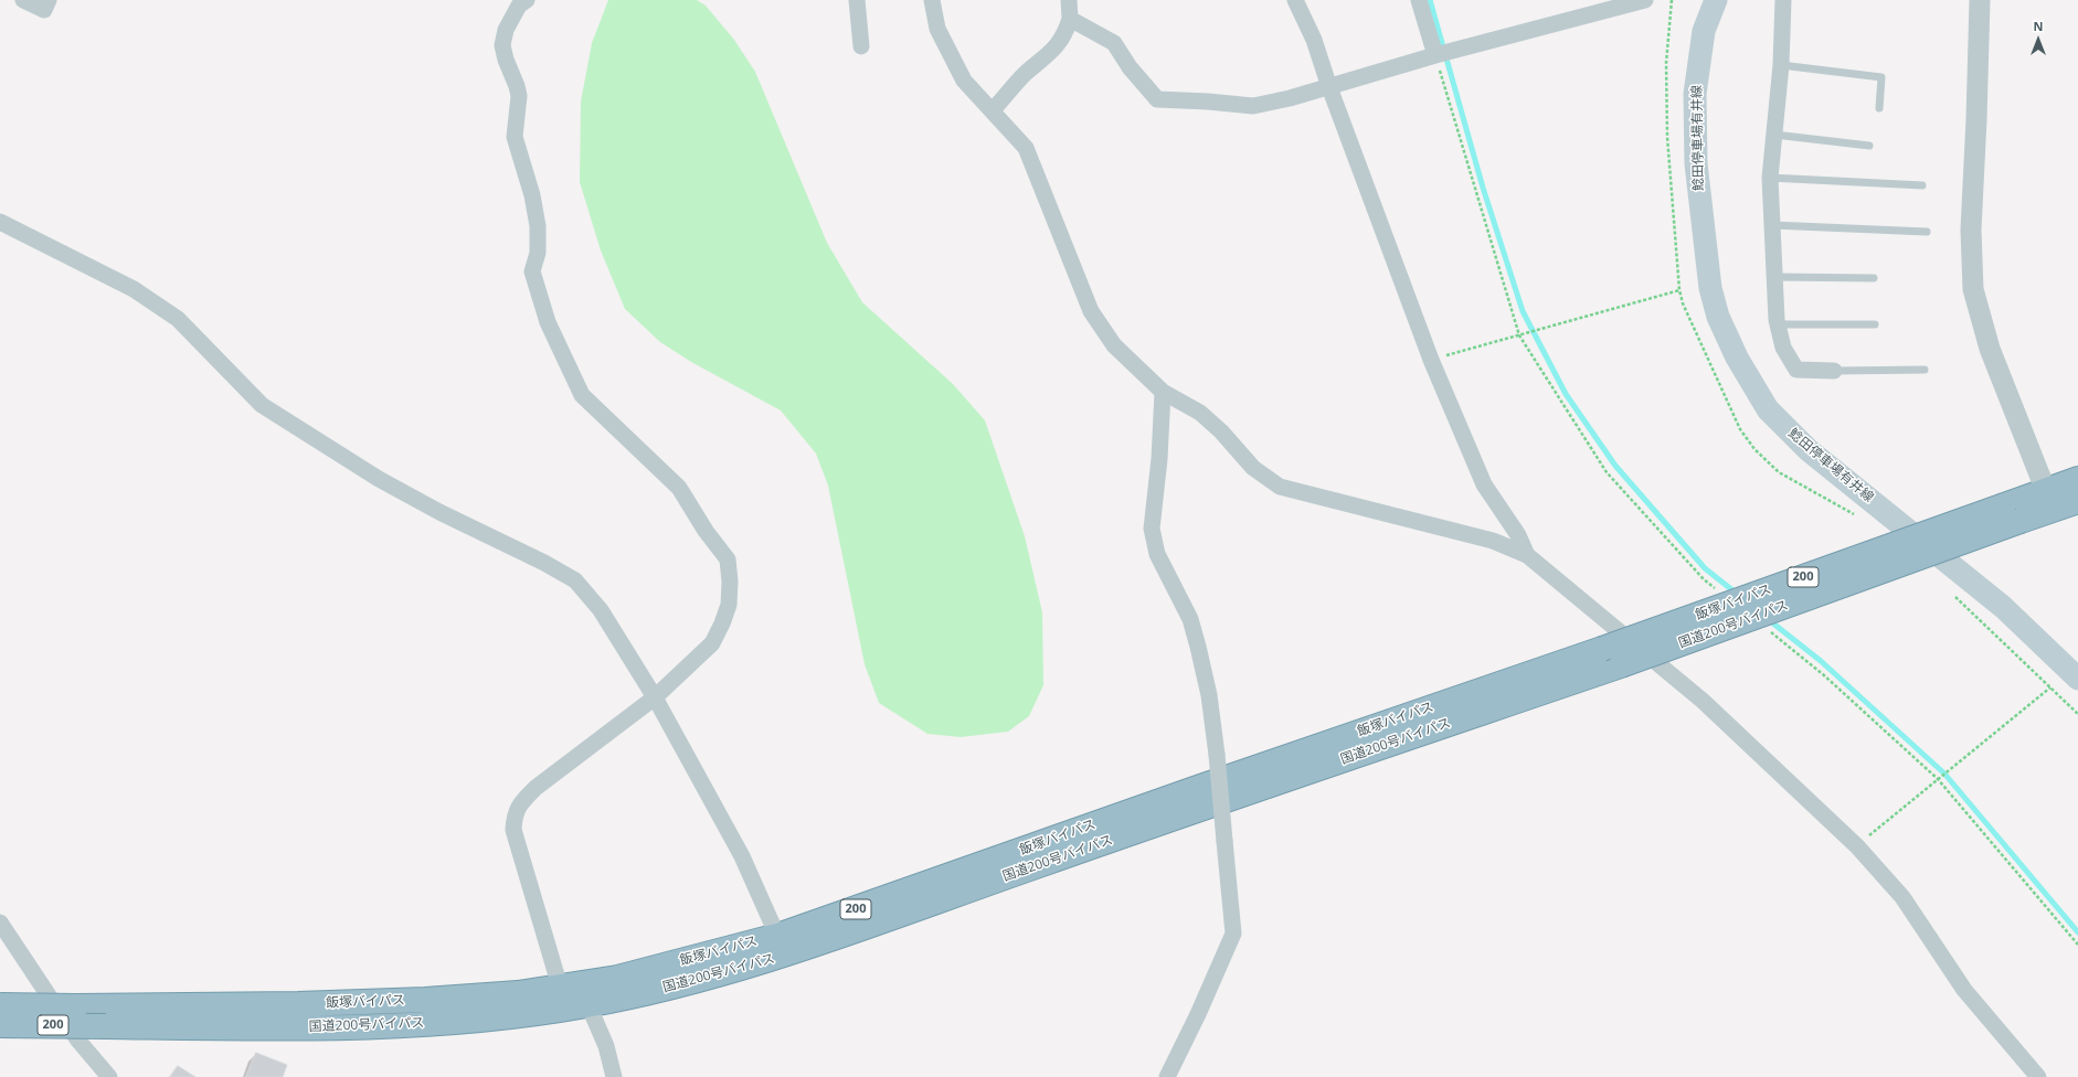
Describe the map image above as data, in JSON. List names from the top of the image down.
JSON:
{
  "streets": {
    "highway": ["200", "飯塚バイパス", "国道200号バイパス"],
    "main road": ["鯰田停車場有井線"]
  },
  "crossings": [
    ["飯塚バイパス", "国道200号バイパス"]
  ],
  "north": "top"
}
